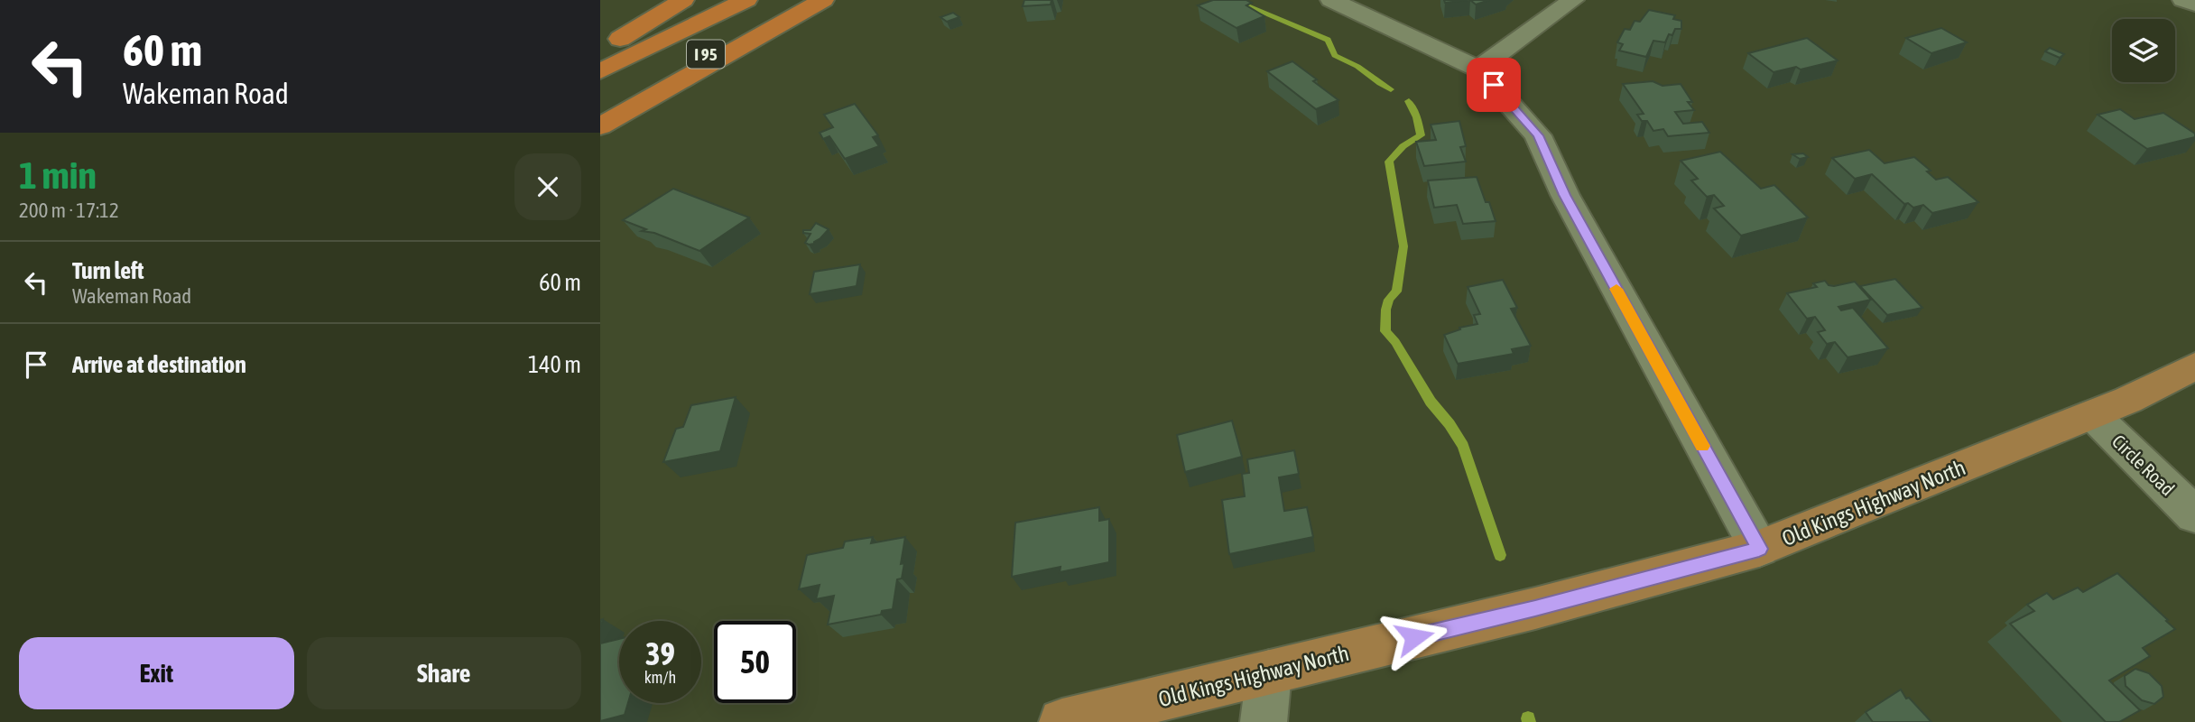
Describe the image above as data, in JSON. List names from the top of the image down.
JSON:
{
  "streets": {
    "highway": ["I 95"],
    "main road": ["Old Kings Highway North"],
    "street": ["Circle Road"]
  },
  "crossings": [
    ["Circle Road", "Old Kings Highway North"]
  ],
  "page": {
    "turn": ["60 m", "Wakeman Road"],
    "heading": ["1 min", "200 m · 17:12"],
    "list": [
      {
        "name": "Turn left",
        "note": "Wakeman Road",
        "value": "60 m"
      },
      {
        "name": "Arrive at destination",
        "value": "140 m"
      }
    ],
    "speed": "39 km/h",
    "limit": "50",
    "buttons": ["Exit", "Share"]
  }
}
